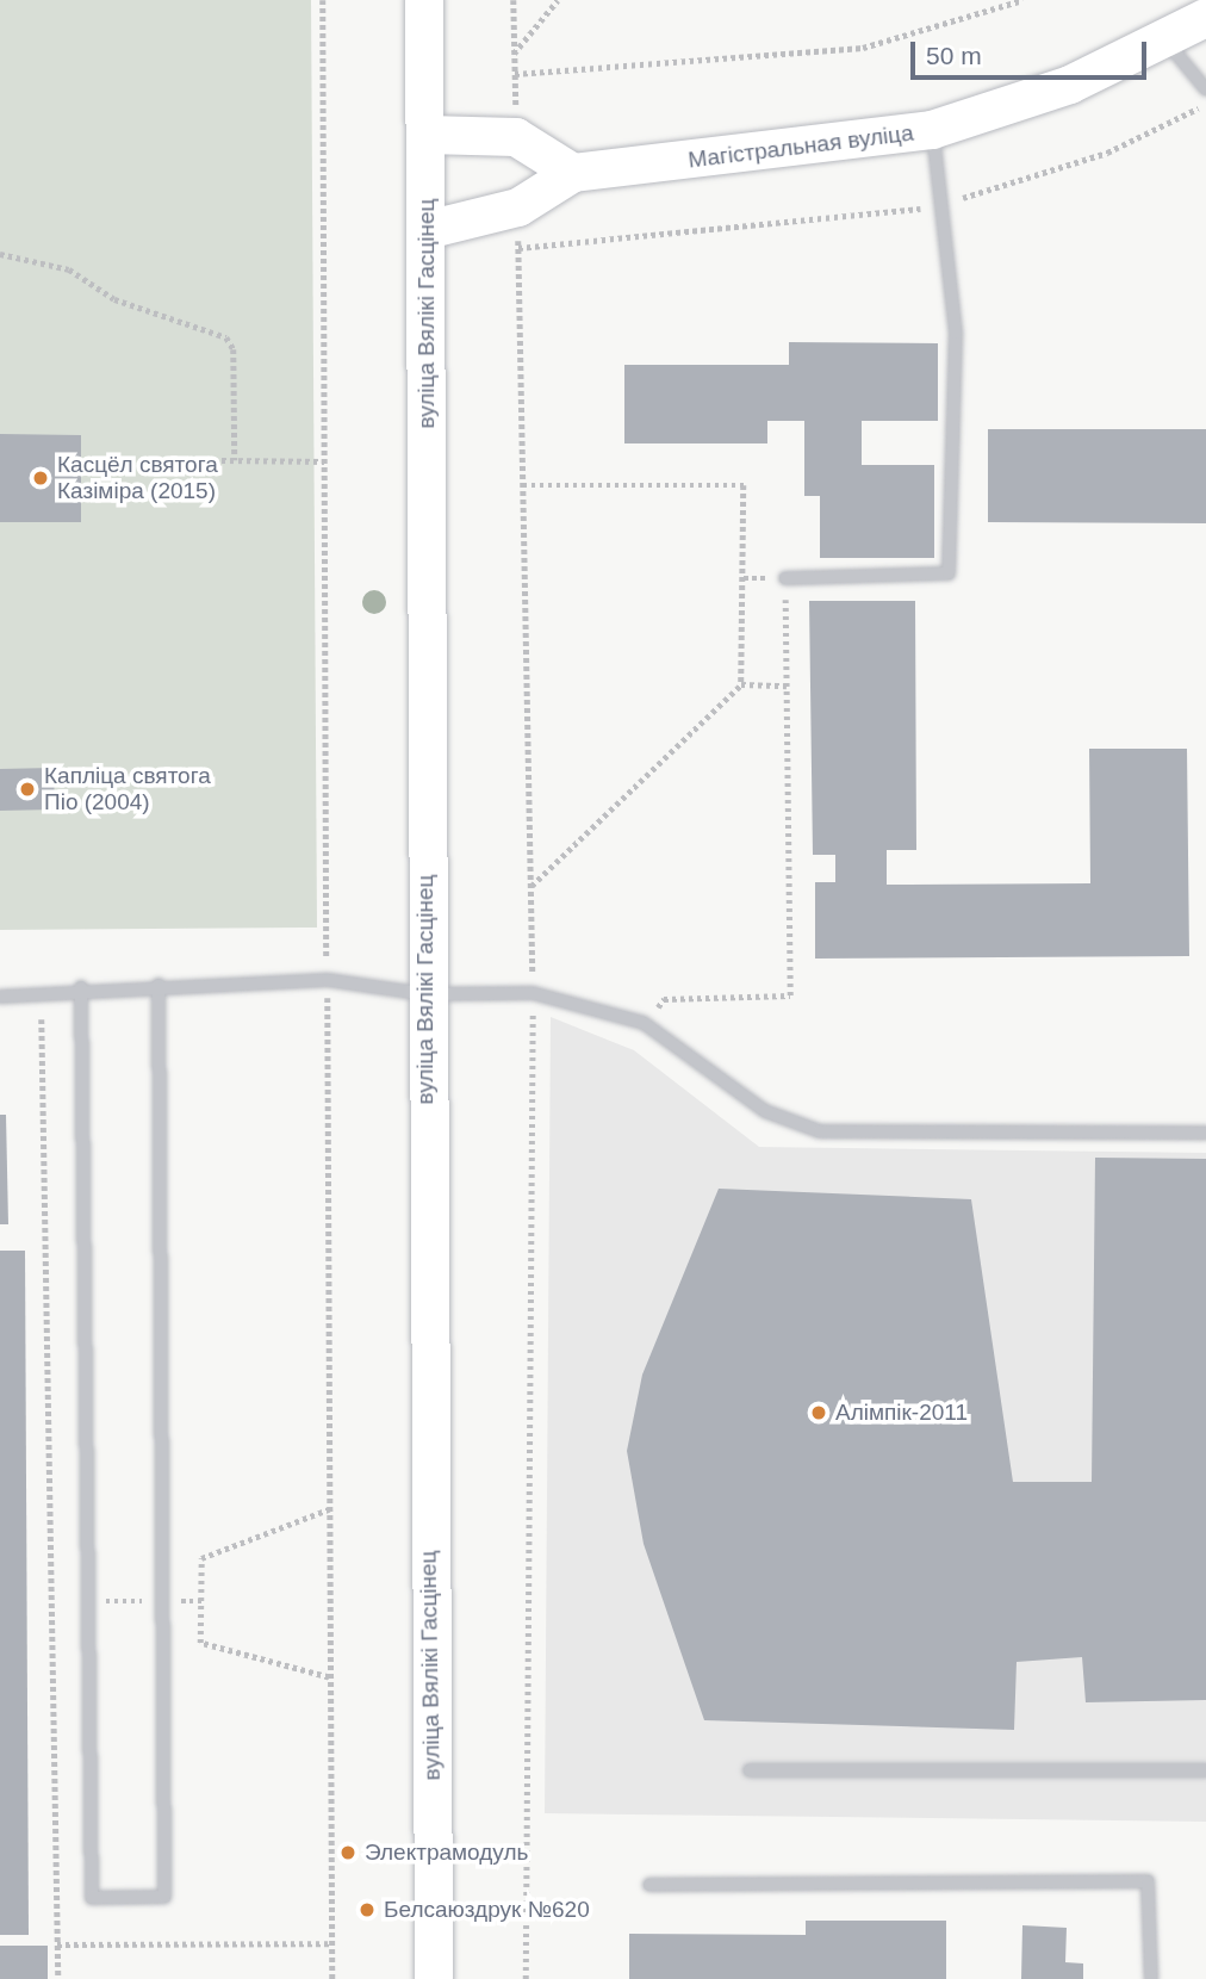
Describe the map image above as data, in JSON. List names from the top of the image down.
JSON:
{
  "streets": {
    "main road": ["Магістральная вуліца", "вуліца Вялікі Гасцінец"]
  },
  "places": [
    "Касцёл святога Казіміра (2015)",
    "Капліца святога Піо (2004)",
    "Алімпік-2011",
    "Электрамодуль",
    "Белсаюздрук №620"
  ],
  "scale_bar": "50 m"
}
